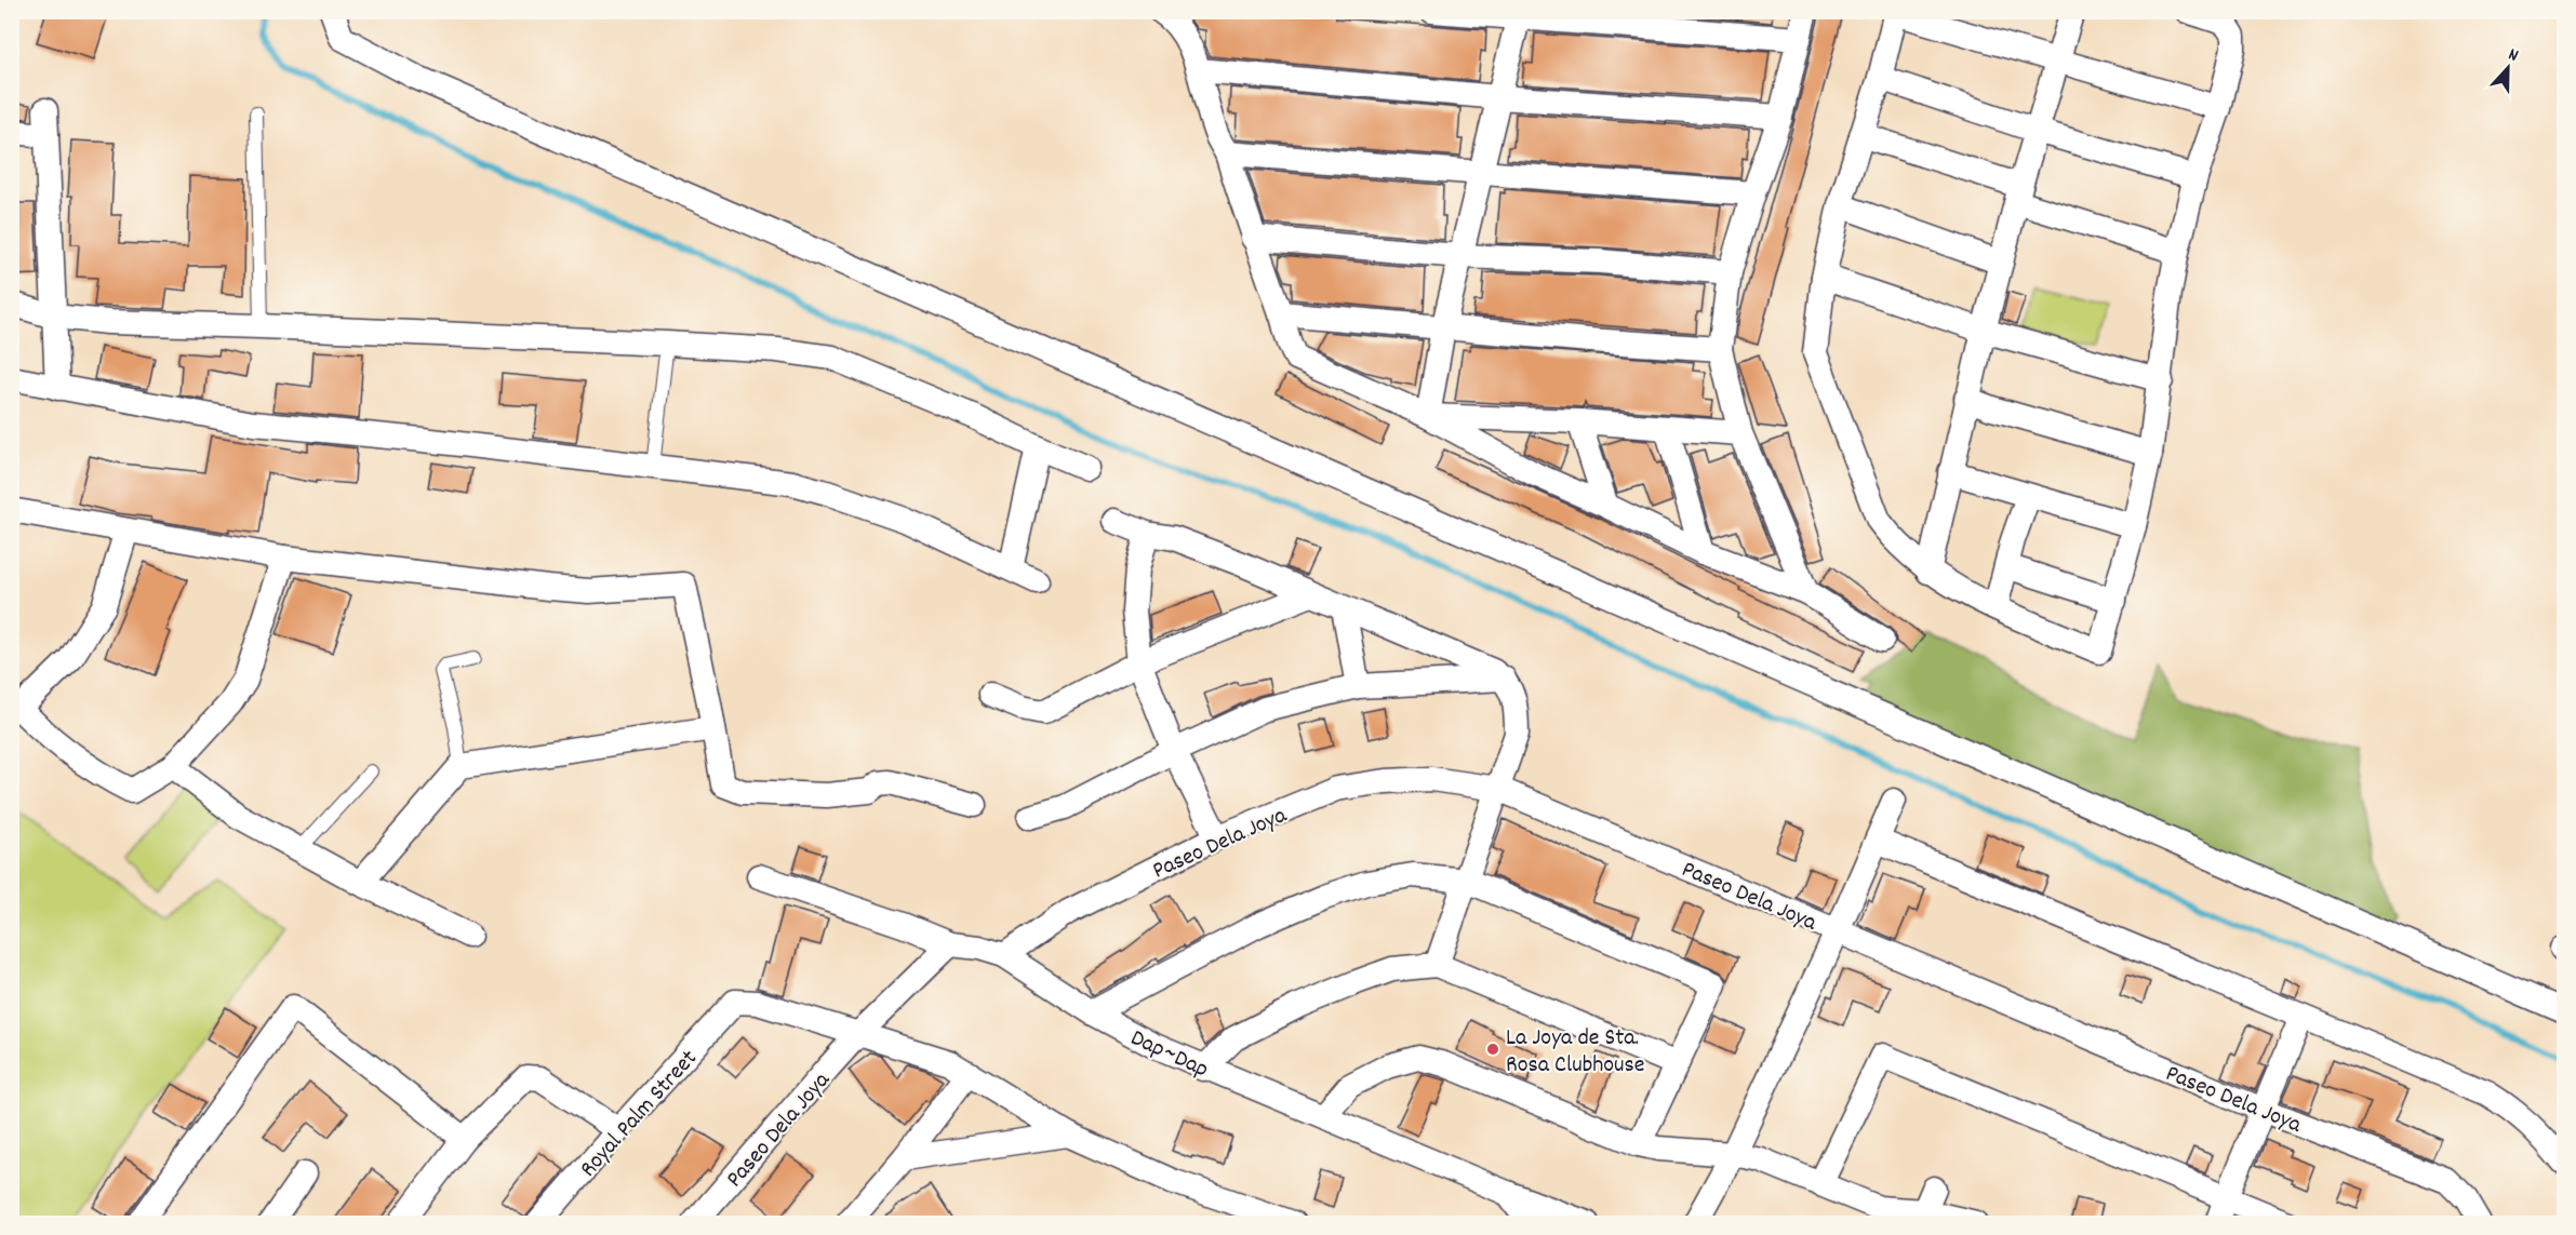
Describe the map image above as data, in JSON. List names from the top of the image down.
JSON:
{
  "streets": {
    "street": ["Paseo Dela Joya", "Dap~Dap", "Royal Palm Street"]
  },
  "crossings": [
    ["Paseo Dela Joya", "Dap~Dap"],
    ["Paseo Dela Joya", "Royal Palm Street"]
  ],
  "places": ["La Joya de Sta. Rosa Clubhouse"],
  "north": "top"
}
